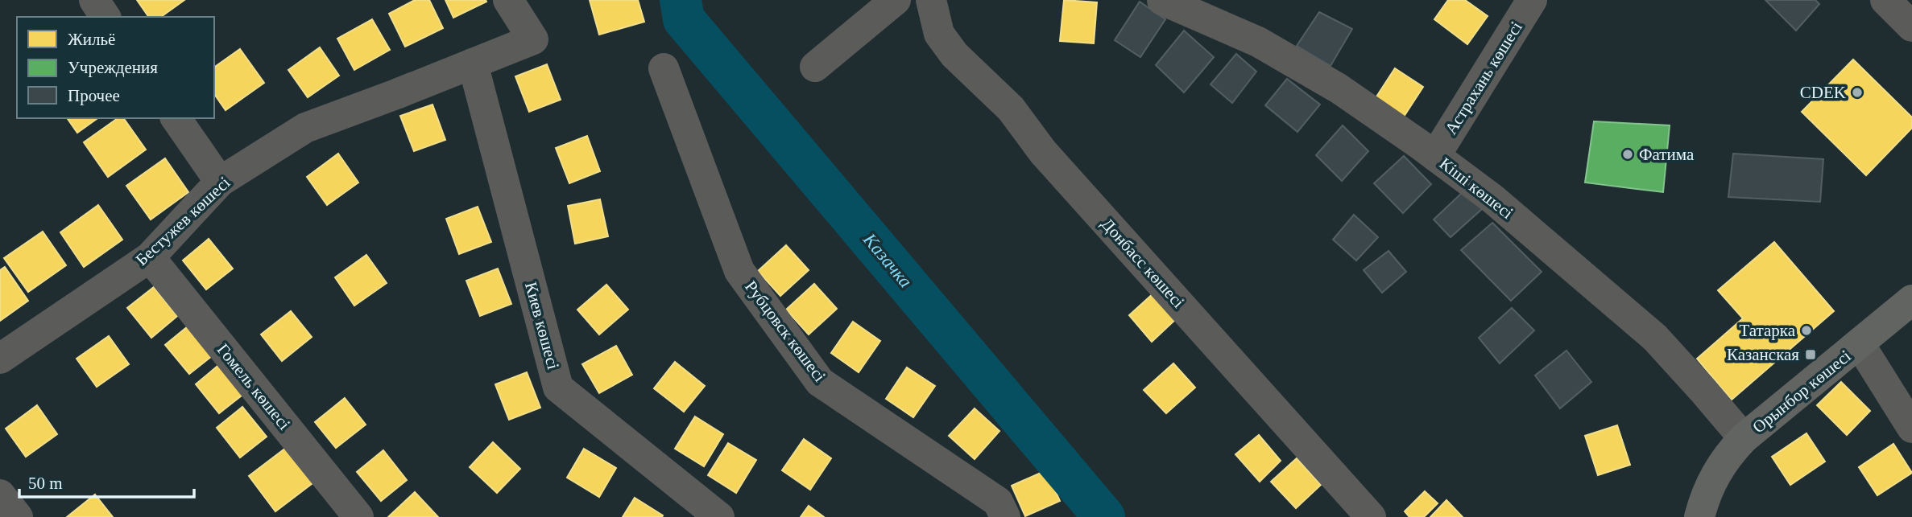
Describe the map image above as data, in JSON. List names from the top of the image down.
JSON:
{
  "streets": {
    "main road": ["Орынбор көшесі"],
    "street": [
      "Астрахань көшесі",
      "Кіші көшесі",
      "Бестужев көшесі",
      "Донбасс көшесі",
      "Киев көшесі",
      "Рубцовск көшесі",
      "Гомель көшесі"
    ]
  },
  "crossings": [
    ["Астрахань көшесі", "Кіші көшесі"],
    ["Кіші көшесі", "Орынбор көшесі"],
    ["Бестужев көшесі", "Киев көшесі"],
    ["Бестужев көшесі", "Гомель көшесі"]
  ],
  "water": ["Казачка"],
  "places": {
    "other": ["CDEK", "Фатима", "Татарка"],
    "transit": ["Казанская"]
  },
  "legend": ["Жильё", "Учреждения", "Прочее"],
  "scale_bar": "50 m"
}
